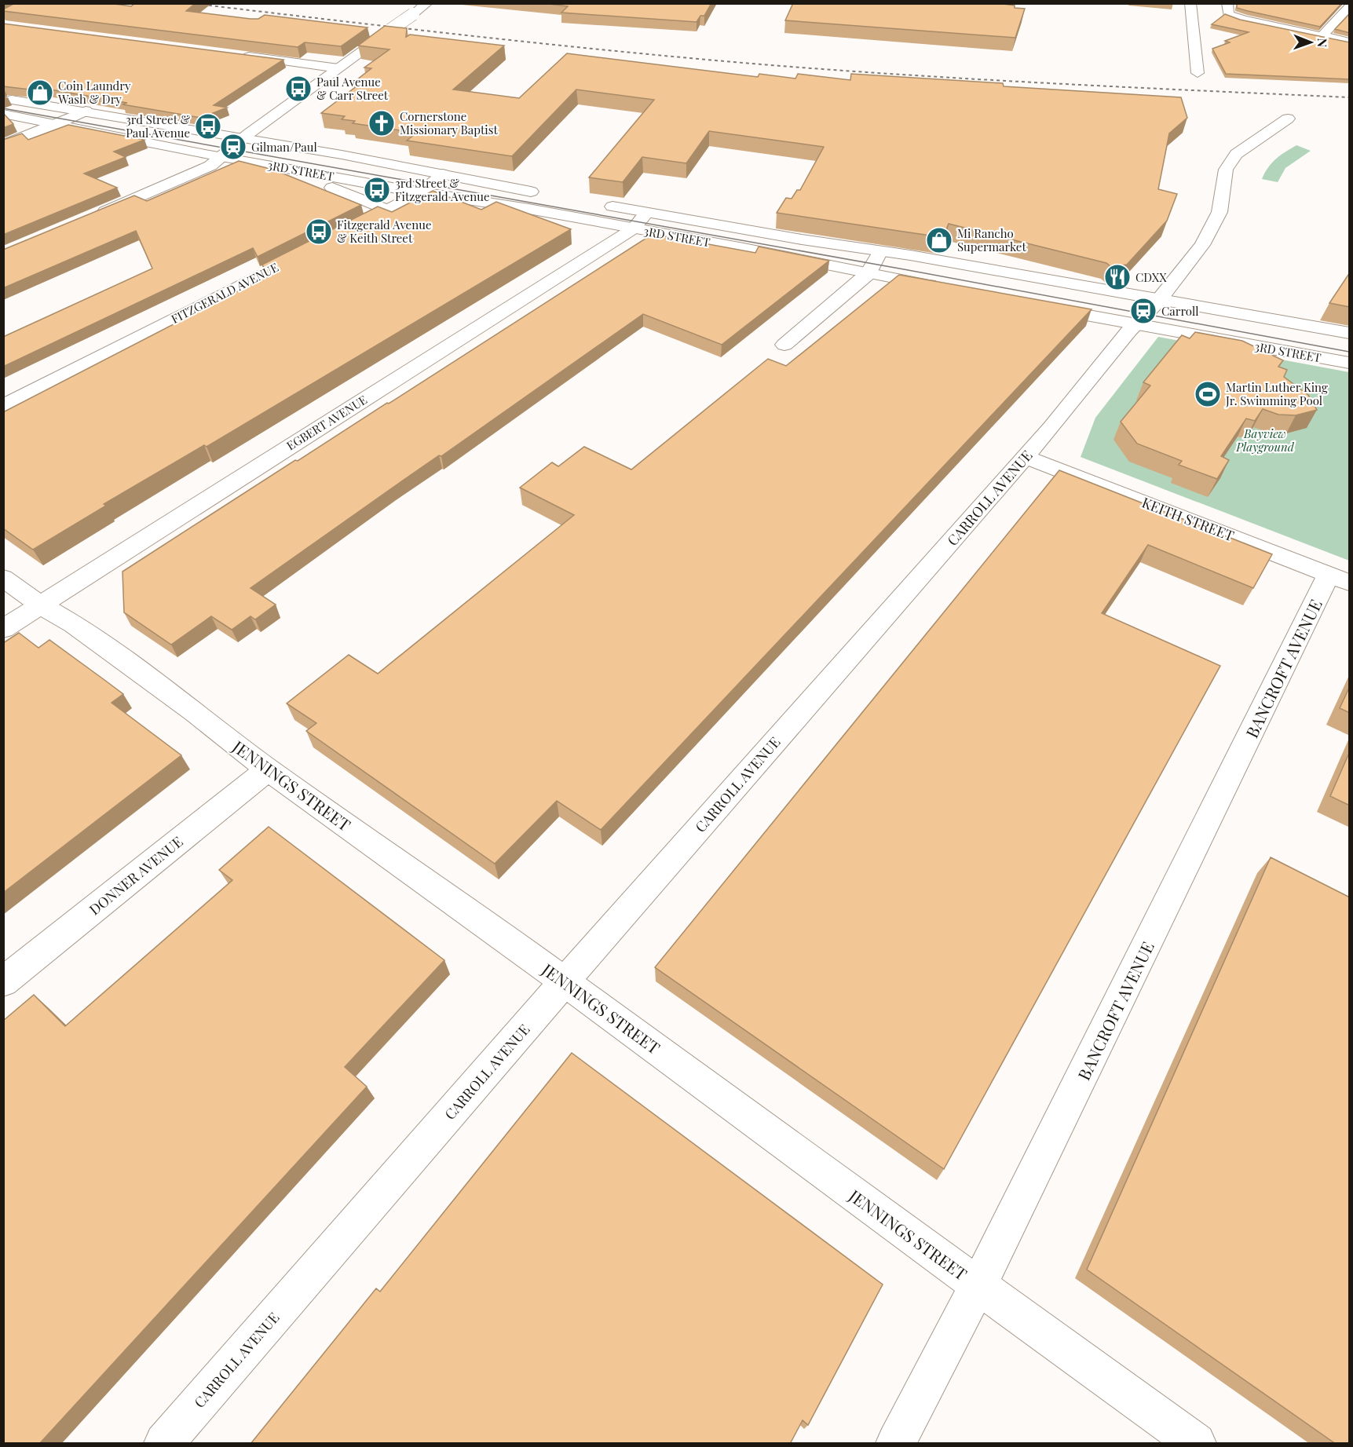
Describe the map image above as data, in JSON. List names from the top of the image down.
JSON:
{
  "streets": {
    "street": [
      "3RD STREET",
      "FITZGERALD AVENUE",
      "EGBERT AVENUE",
      "CARROLL AVENUE",
      "KEITH STREET",
      "BANCROFT AVENUE",
      "JENNINGS STREET",
      "DONNER AVENUE"
    ]
  },
  "crossings": [
    ["3RD STREET", "EGBERT AVENUE"],
    ["3RD STREET", "CARROLL AVENUE"],
    ["EGBERT AVENUE", "JENNINGS STREET"],
    ["CARROLL AVENUE", "KEITH STREET"],
    ["CARROLL AVENUE", "JENNINGS STREET"],
    ["KEITH STREET", "BANCROFT AVENUE"],
    ["BANCROFT AVENUE", "JENNINGS STREET"],
    ["JENNINGS STREET", "DONNER AVENUE"]
  ],
  "parks": ["Bayview Playground"],
  "places": {
    "bus stop": [
      "Paul Avenue & Carr Street",
      "3rd Street & Paul Avenue",
      "3rd Street & Fitzgerald Avenue",
      "Fitzgerald Avenue & Keith Street"
    ],
    "shop": ["Coin Laundry Wash & Dry", "Mi Rancho Supermarket"],
    "church": ["Cornerstone Missionary Baptist"],
    "station": ["Gilman/Paul", "Carroll"],
    "restaurant": ["CDXX"],
    "sports": ["Martin Luther King Jr. Swimming Pool"]
  },
  "north": "right"
}
